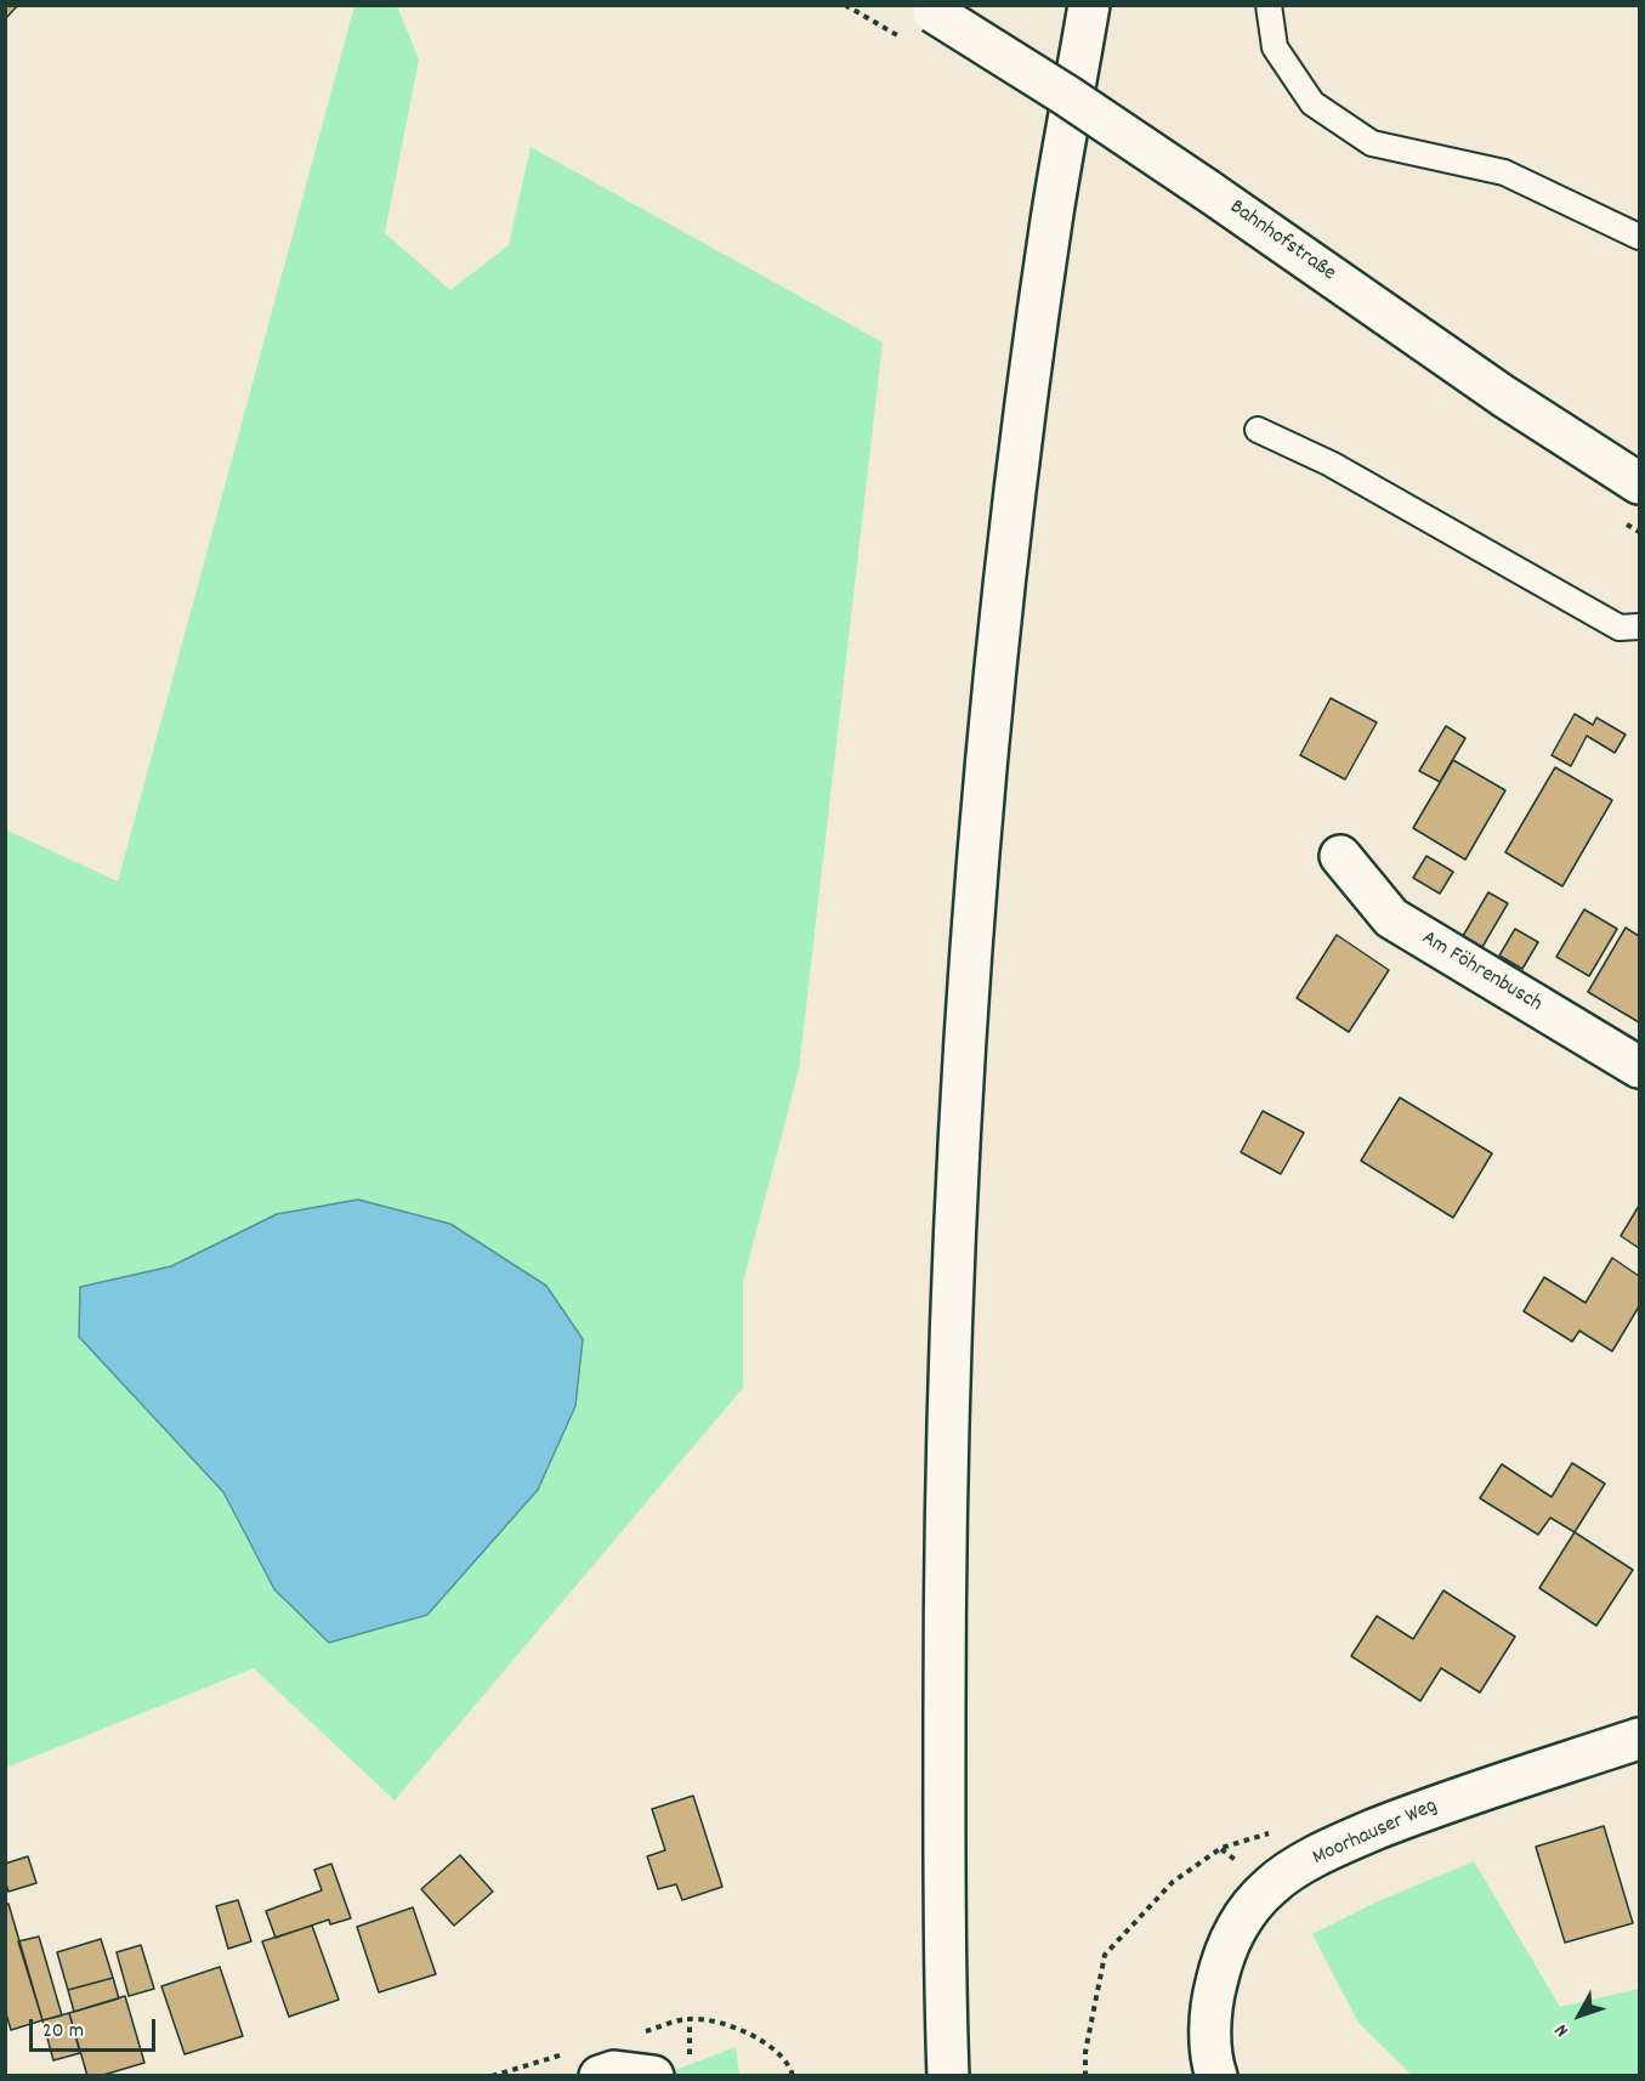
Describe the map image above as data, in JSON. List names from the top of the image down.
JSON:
{
  "streets": {
    "main road": ["Bahnhofstraße", "Am Föhrenbusch", "Moorhauser Weg"]
  },
  "scale_bar": "20 m",
  "north": "bottom left"
}
